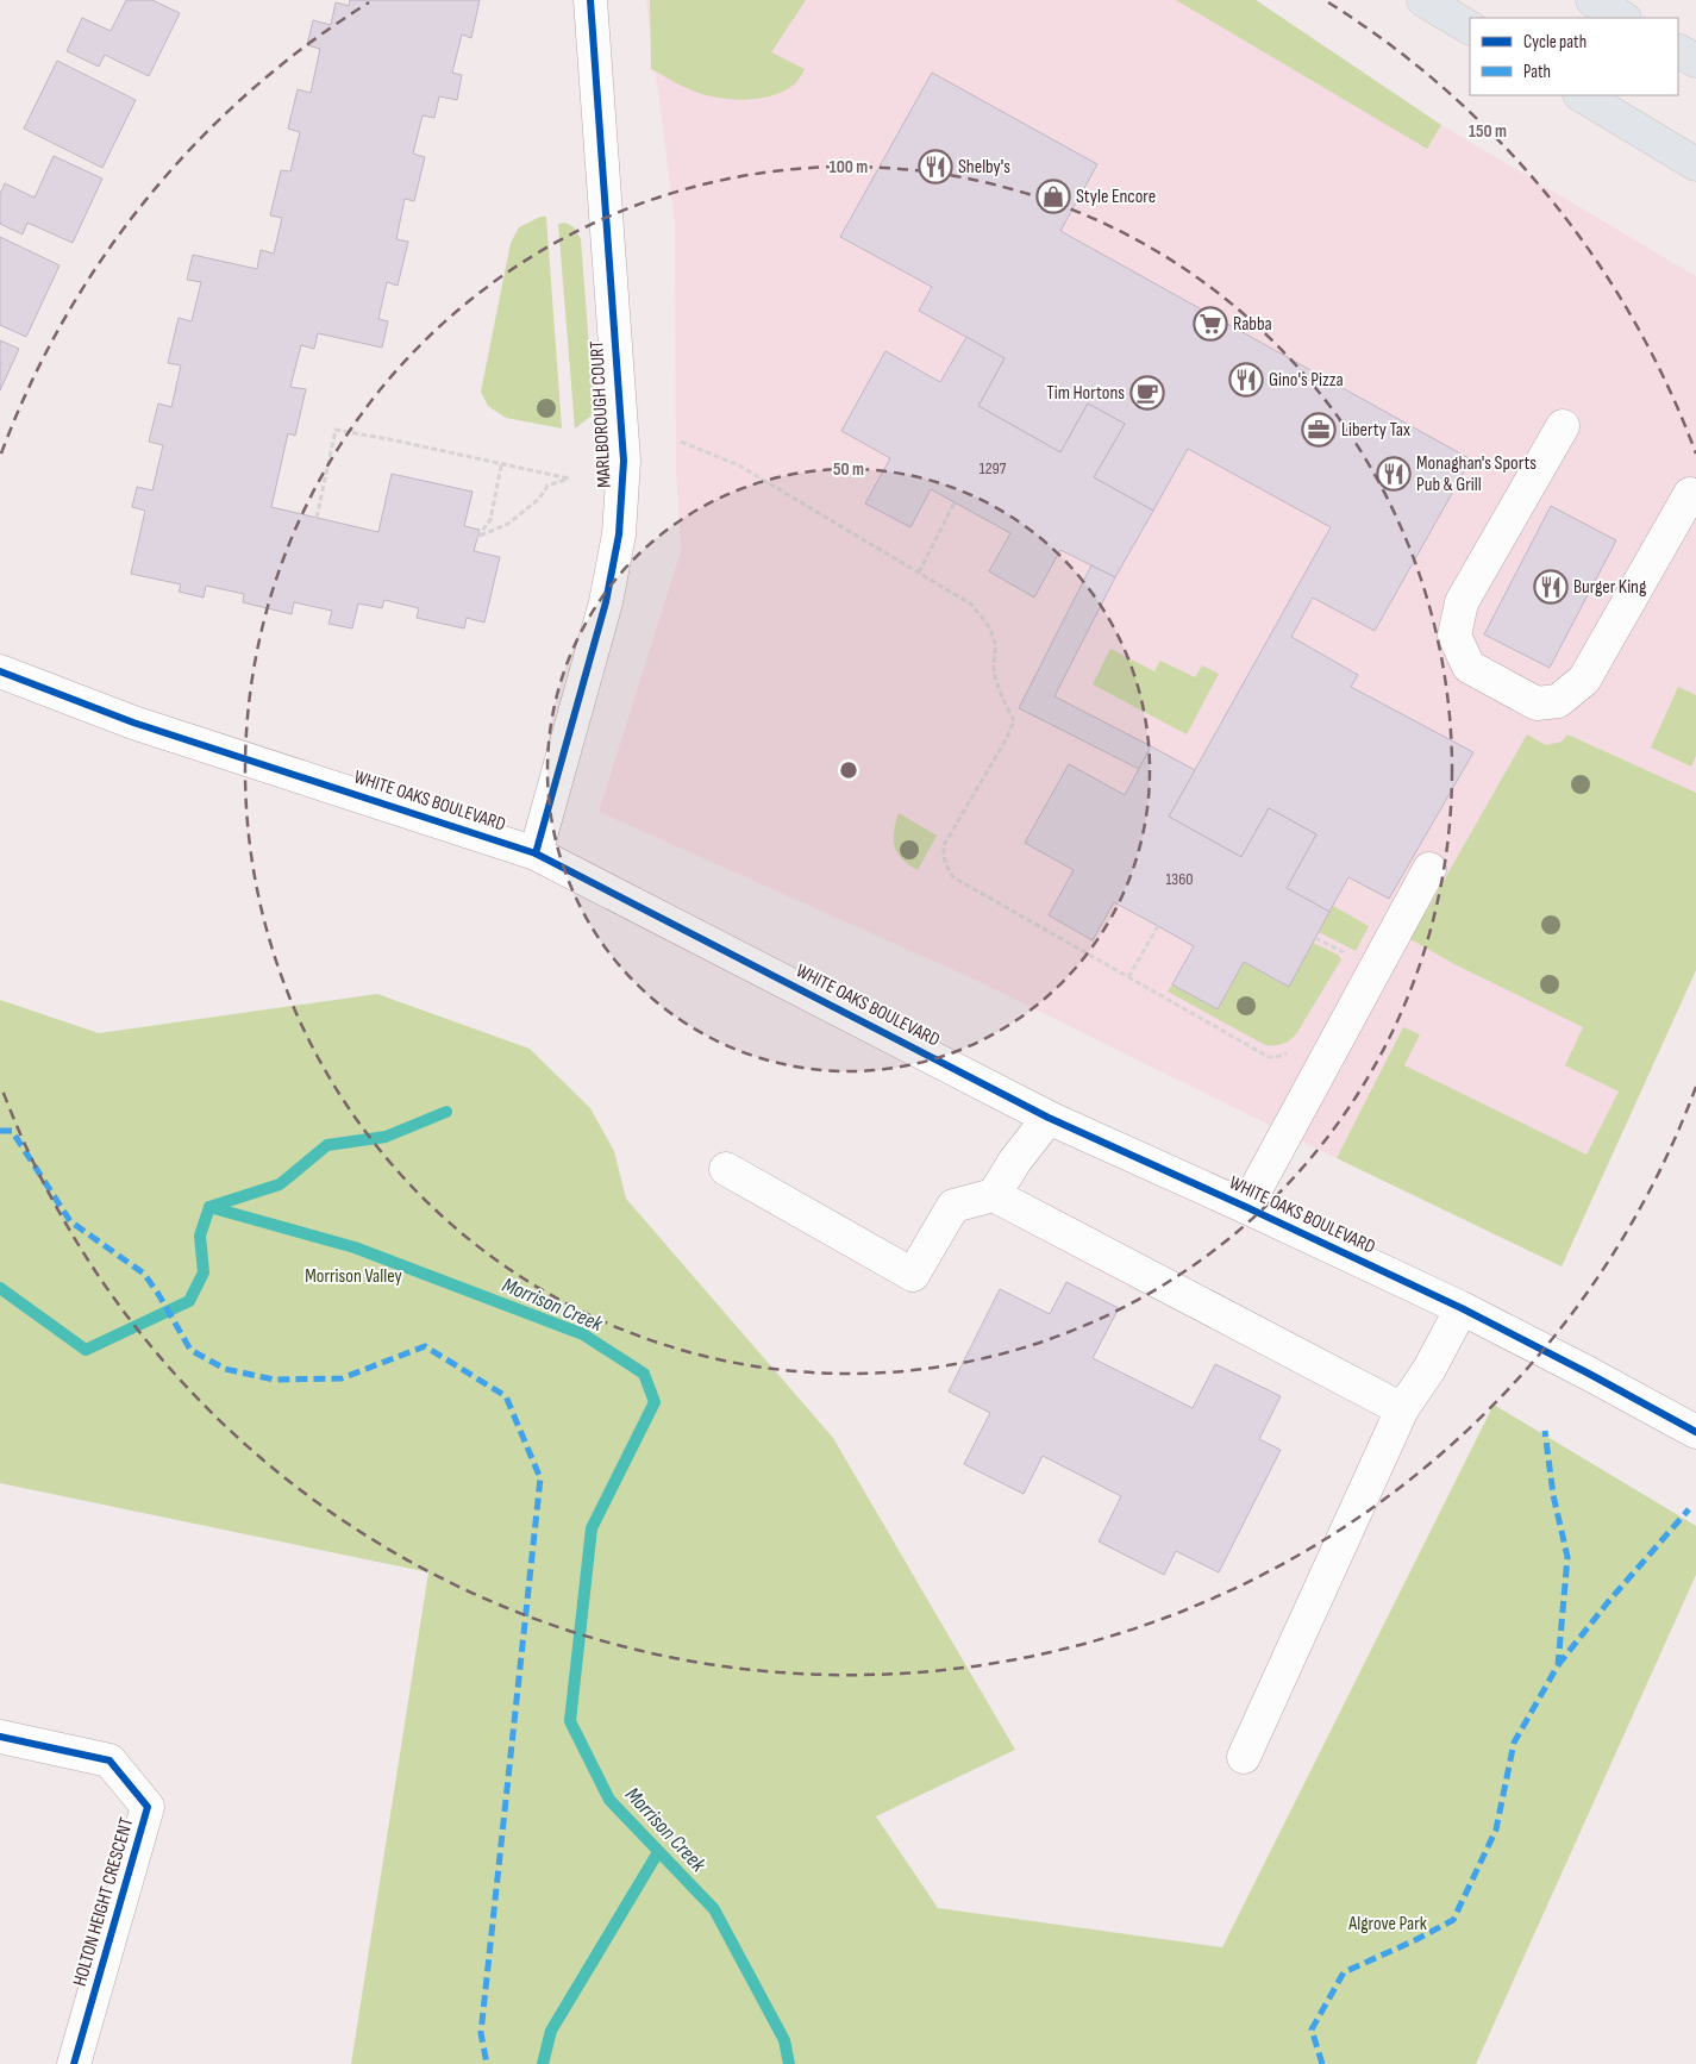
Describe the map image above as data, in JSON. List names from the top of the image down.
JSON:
{
  "streets": {
    "street": ["MARLBOROUGH COURT", "WHITE OAKS BOULEVARD", "HOLTON HEIGHT CRESCENT"]
  },
  "crossings": [
    ["MARLBOROUGH COURT", "WHITE OAKS BOULEVARD"]
  ],
  "water": ["Morrison Creek"],
  "parks": ["Morrison Valley", "Algrove Park"],
  "places": {
    "restaurant": [
      "Shelby's",
      "Gino's Pizza",
      "Monaghan's Sports Pub & Grill",
      "Burger King"
    ],
    "shop": ["Style Encore"],
    "supermarket": ["Rabba"],
    "cafe": ["Tim Hortons"],
    "office": ["Liberty Tax"]
  },
  "house_numbers": ["1297", "1360"],
  "legend": ["Cycle path", "Path"],
  "rings": ["150 m", "100 m", "50 m"]
}
